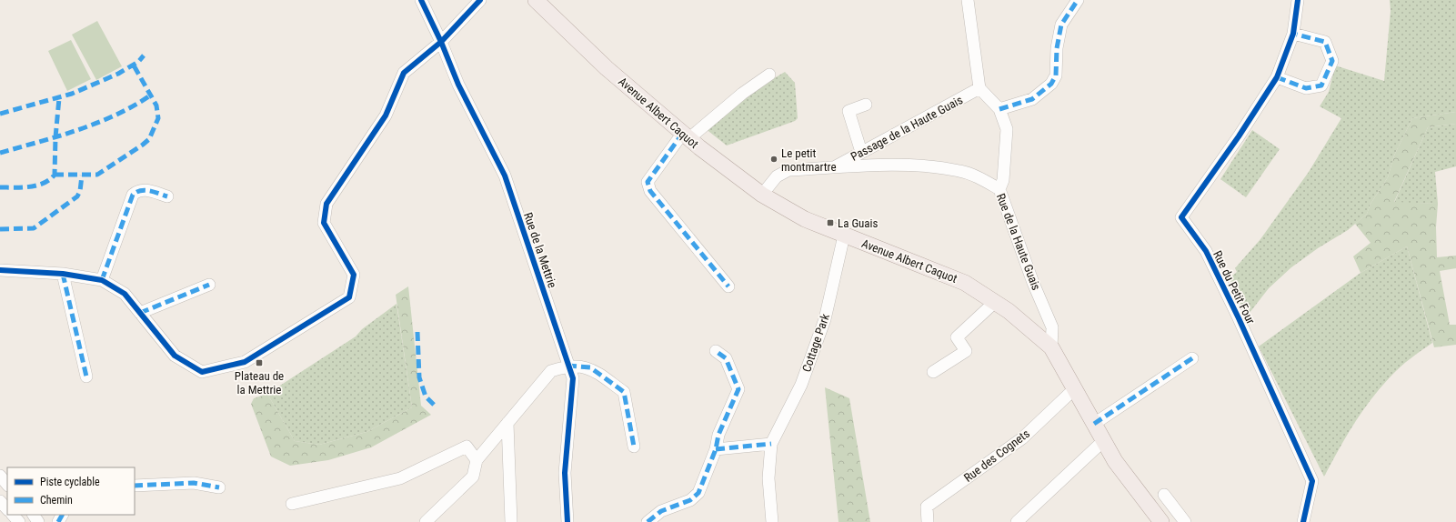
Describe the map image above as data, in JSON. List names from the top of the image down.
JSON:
{
  "streets": {
    "main road": ["Avenue Albert Caquot"],
    "street": [
      "Passage de la Haute Guais",
      "Rue de la Haute Guais",
      "Rue de la Mettrie",
      "Rue du Petit Four",
      "Cottage Park",
      "Rue des Cognets"
    ]
  },
  "crossings": [
    ["Avenue Albert Caquot", "Rue de la Haute Guais"],
    ["Avenue Albert Caquot", "Cottage Park"],
    ["Avenue Albert Caquot", "Rue des Cognets"],
    ["Passage de la Haute Guais", "Rue de la Haute Guais"]
  ],
  "places": {
    "other": ["Le petit montmartre"],
    "transit": ["La Guais", "Plateau de la Mettrie"]
  },
  "legend": ["Piste cyclable", "Chemin"]
}
